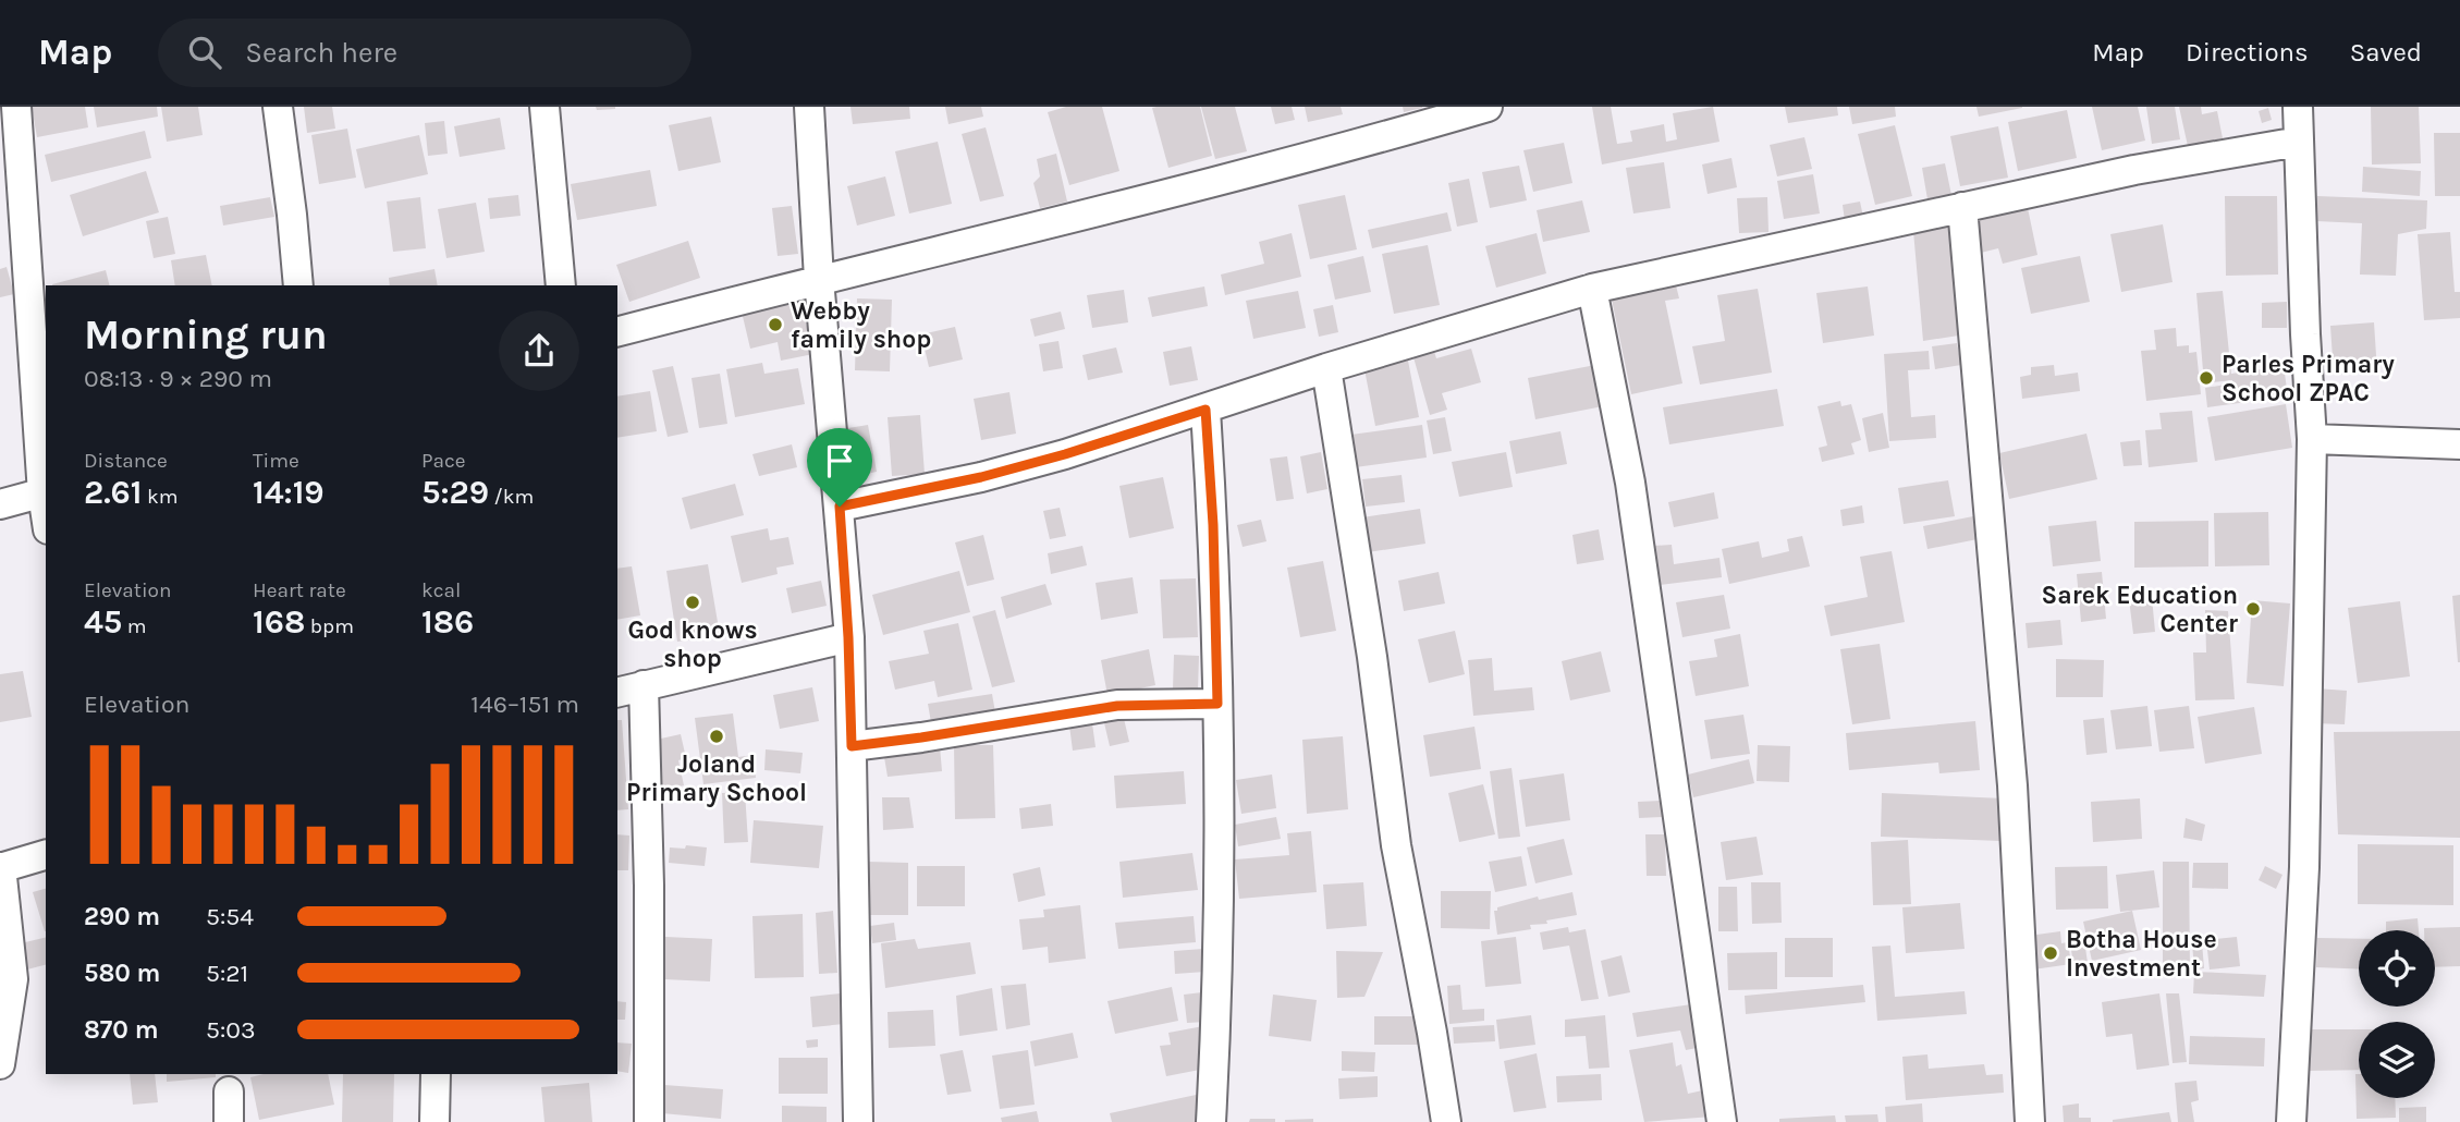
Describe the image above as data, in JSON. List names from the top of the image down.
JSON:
{
  "places": [
    "Webby family shop",
    "Parles Primary School ZPAC",
    "God knows shop",
    "Sarek Education Center",
    "Joland Primary School",
    "Botha House Investment"
  ],
  "page": {
    "header": "Map",
    "search": "Search here",
    "nav": ["Map", "Directions", "Saved"],
    "heading": ["Morning run", "08:13 · 9 × 290 m"],
    "stats": [
      ["Distance", "2.61 km"],
      ["Time", "14:19"],
      ["Pace", "5:29 /km"],
      ["Elevation", "45 m"],
      ["Heart rate", "168 bpm"],
      ["kcal", "186"]
    ],
    "chart": ["Elevation", "146–151 m"],
    "list": [
      {
        "name": "290 m",
        "note": "5:54"
      },
      {
        "name": "580 m",
        "note": "5:21"
      },
      {
        "name": "870 m",
        "note": "5:03"
      }
    ]
  }
}
